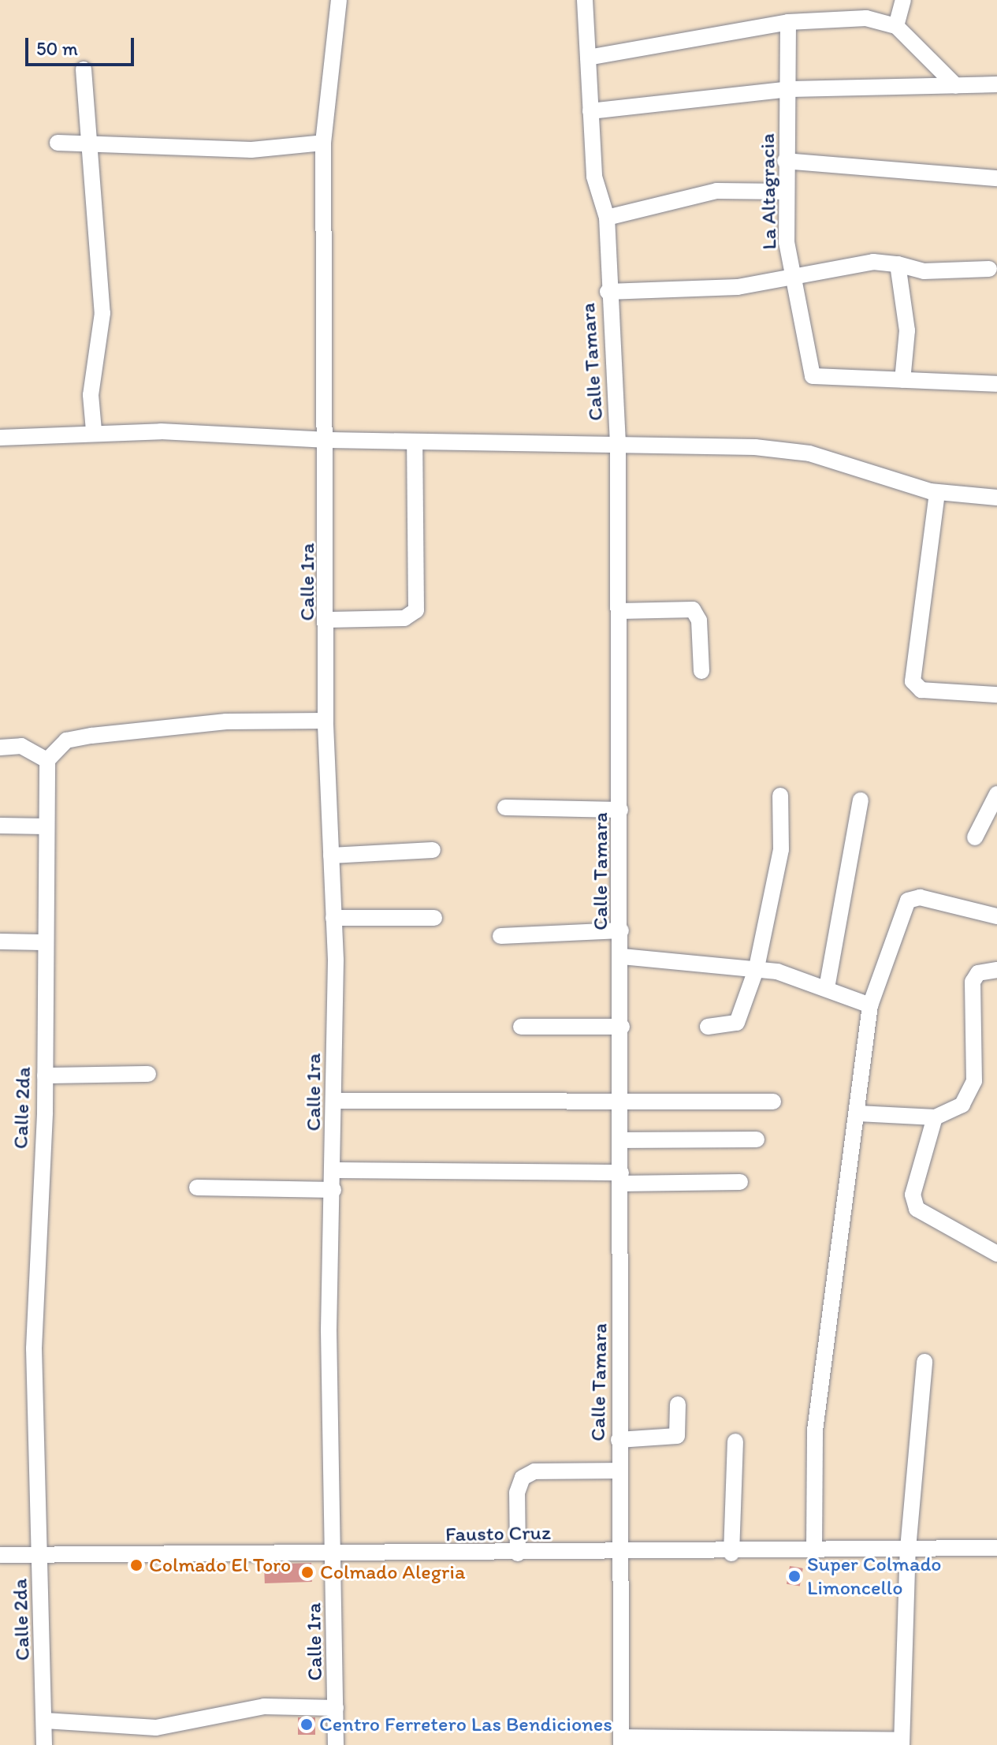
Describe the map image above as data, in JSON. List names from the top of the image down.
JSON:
{
  "streets": {
    "street": [
      "La Altagracia",
      "Calle Tamara",
      "Calle 1ra",
      "Calle 2da",
      "Fausto Cruz"
    ]
  },
  "crossings": [
    ["Calle Tamara", "Fausto Cruz"],
    ["Calle 1ra", "Fausto Cruz"],
    ["Calle 2da", "Fausto Cruz"]
  ],
  "places": [
    "Colmado El Toro",
    "Colmado Alegria",
    "Super Colmado Limoncello",
    "Centro Ferretero Las Bendiciones"
  ],
  "scale_bar": "50 m"
}
